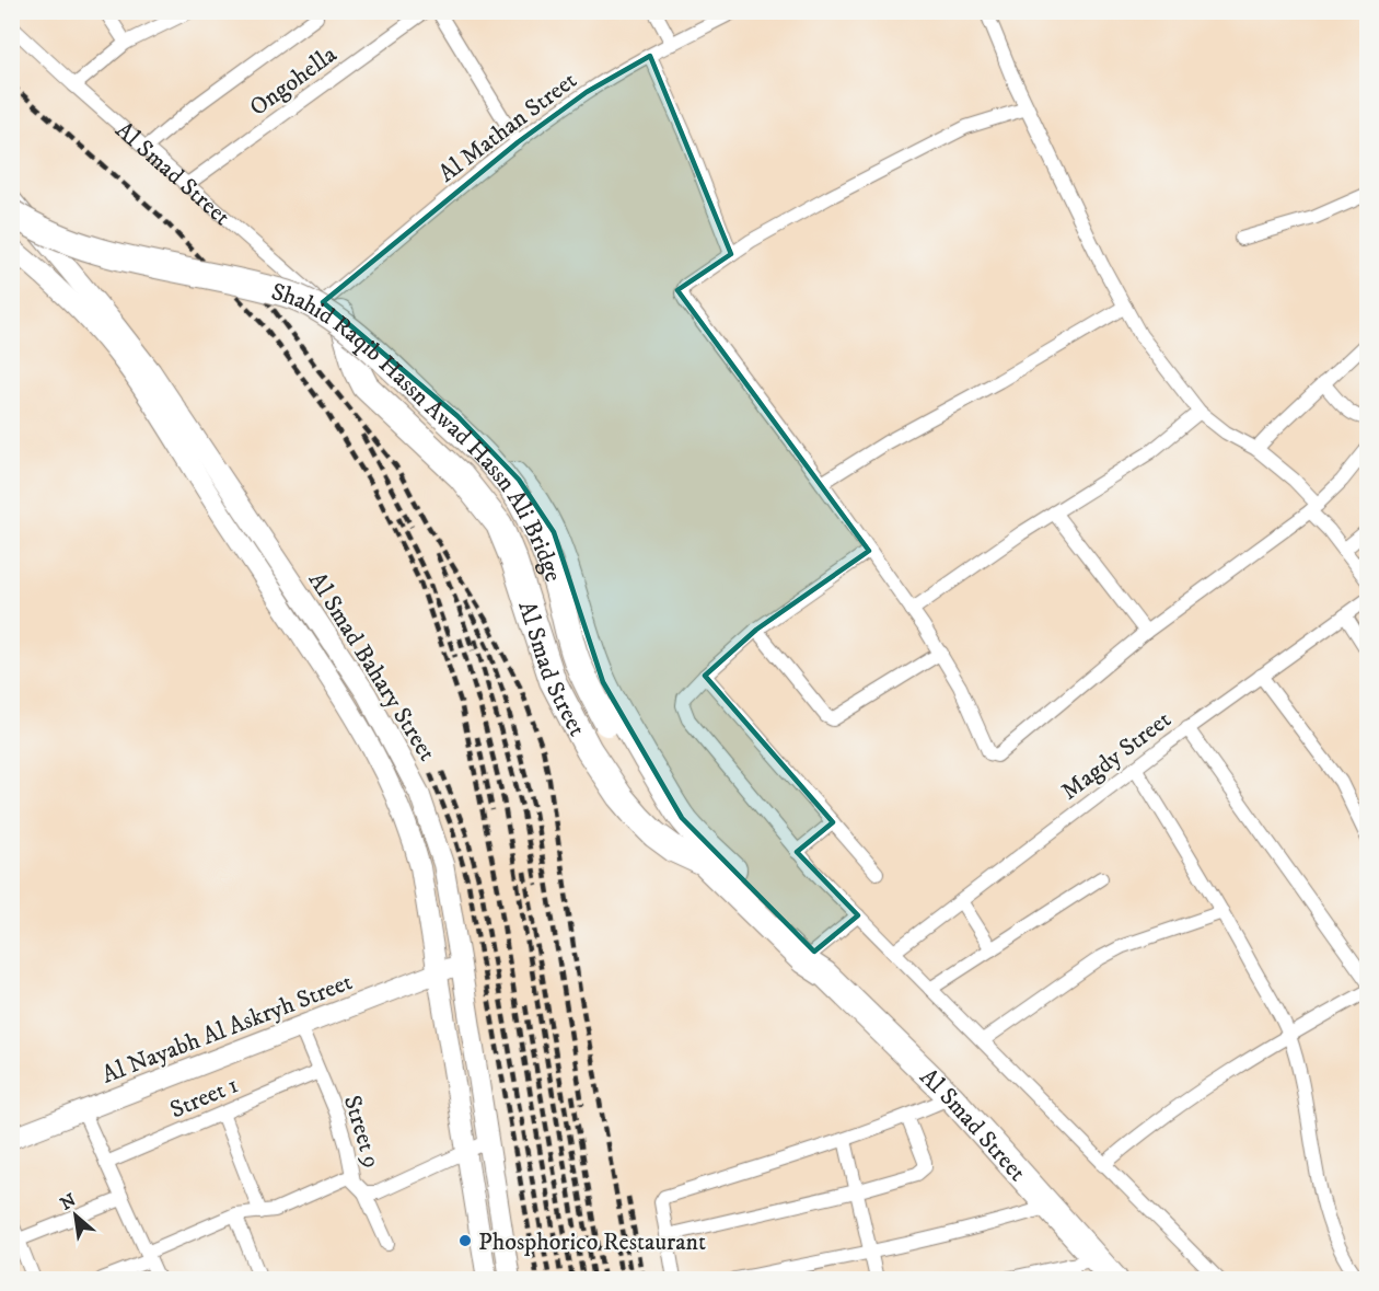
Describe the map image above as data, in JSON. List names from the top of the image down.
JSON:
{
  "streets": {
    "highway": ["Al Smad Street", "Shahid Raqib Hassn Awad Hassn Ali Bridge"],
    "street": [
      "Ongohella",
      "Al Mathan Street",
      "Al Smad Bahary Street",
      "Magdy Street",
      "Al Nayabh Al Askryh Street",
      "Street 1",
      "Street 9"
    ]
  },
  "crossings": [
    ["Ongohella", "Al Smad Street"],
    ["Al Mathan Street", "Al Smad Street"],
    ["Al Smad Street", "Shahid Raqib Hassn Awad Hassn Ali Bridge"],
    ["Al Smad Bahary Street", "Al Nayabh Al Askryh Street"],
    ["Al Smad Bahary Street", "Street 9"],
    ["Al Nayabh Al Askryh Street", "Street 9"],
    ["Street 1", "Street 9"]
  ],
  "places": ["Phosphorico Restaurant"],
  "north": "top left"
}
